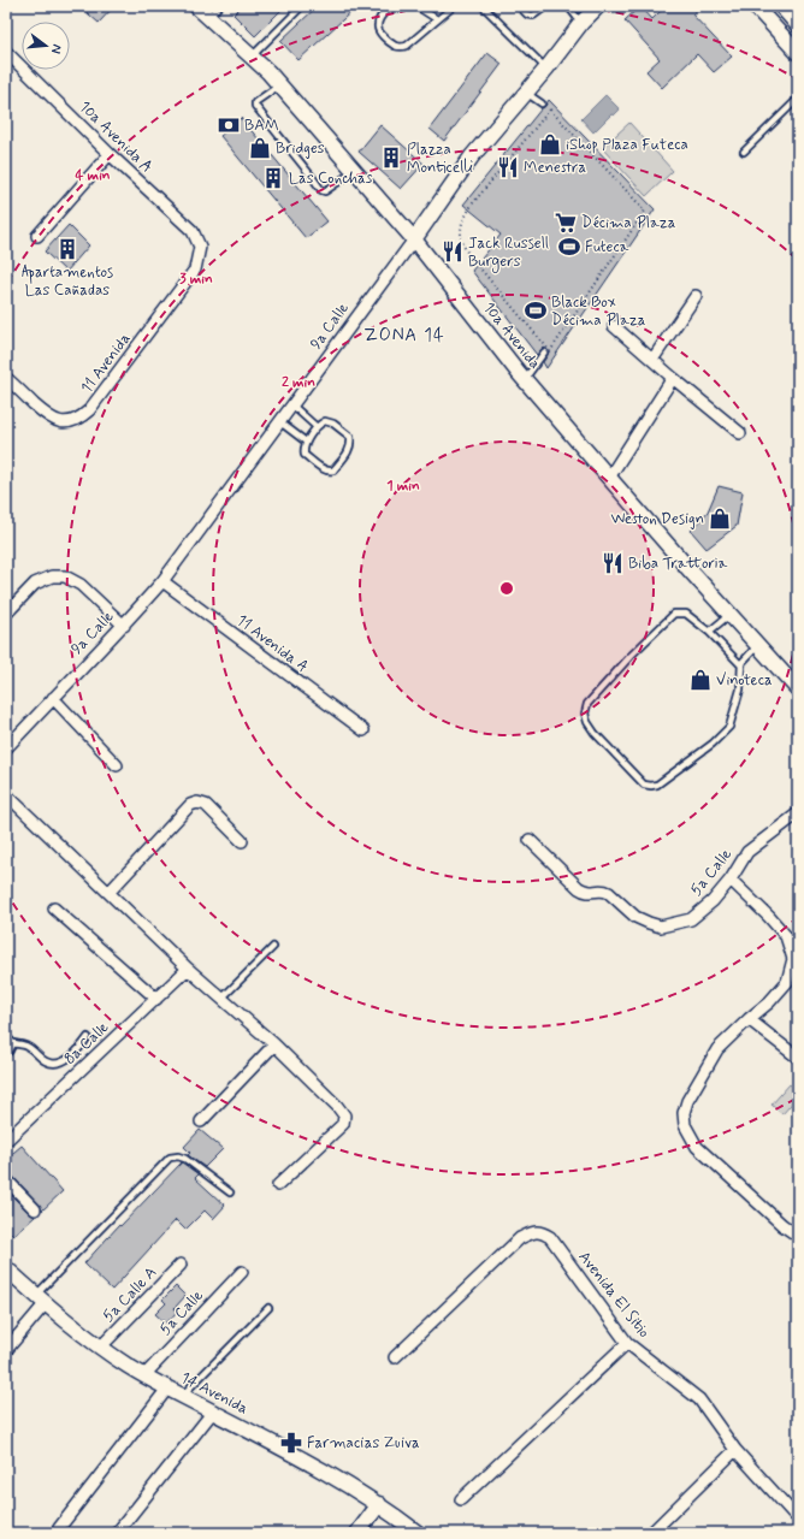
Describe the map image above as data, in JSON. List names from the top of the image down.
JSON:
{
  "streets": {
    "street": [
      "10a Avenida A",
      "9a Calle",
      "10a Avenida",
      "11 Avenida",
      "11 Avenida A",
      "5a Calle",
      "8a Calle",
      "5a Calle A",
      "Avenida El Sitio",
      "14 Avenida"
    ]
  },
  "crossings": [
    ["10a Avenida A", "11 Avenida"],
    ["9a Calle", "10a Avenida"],
    ["9a Calle", "11 Avenida A"],
    ["5a Calle", "14 Avenida"],
    ["5a Calle A", "14 Avenida"]
  ],
  "districts": ["ZONA 14"],
  "places": {
    "bank": ["BAM"],
    "shop": [
      "iShop Plaza Futeca",
      "Bridges",
      "Weston Design",
      "Vinoteca"
    ],
    "building": ["Plazza Monticelli", "Las Conchas", "Apartamentos Las Cañadas"],
    "restaurant": ["Menestra", "Jack Russell Burgers", "Biba Trattoria"],
    "supermarket": ["Décima Plaza"],
    "sports": ["Futeca", "Black Box Décima Plaza"],
    "pharmacy": ["Farmacias Zuiva"]
  },
  "north": "right",
  "rings": [
    "4 min",
    "3 min",
    "2 min",
    "1 min"
  ]
}
